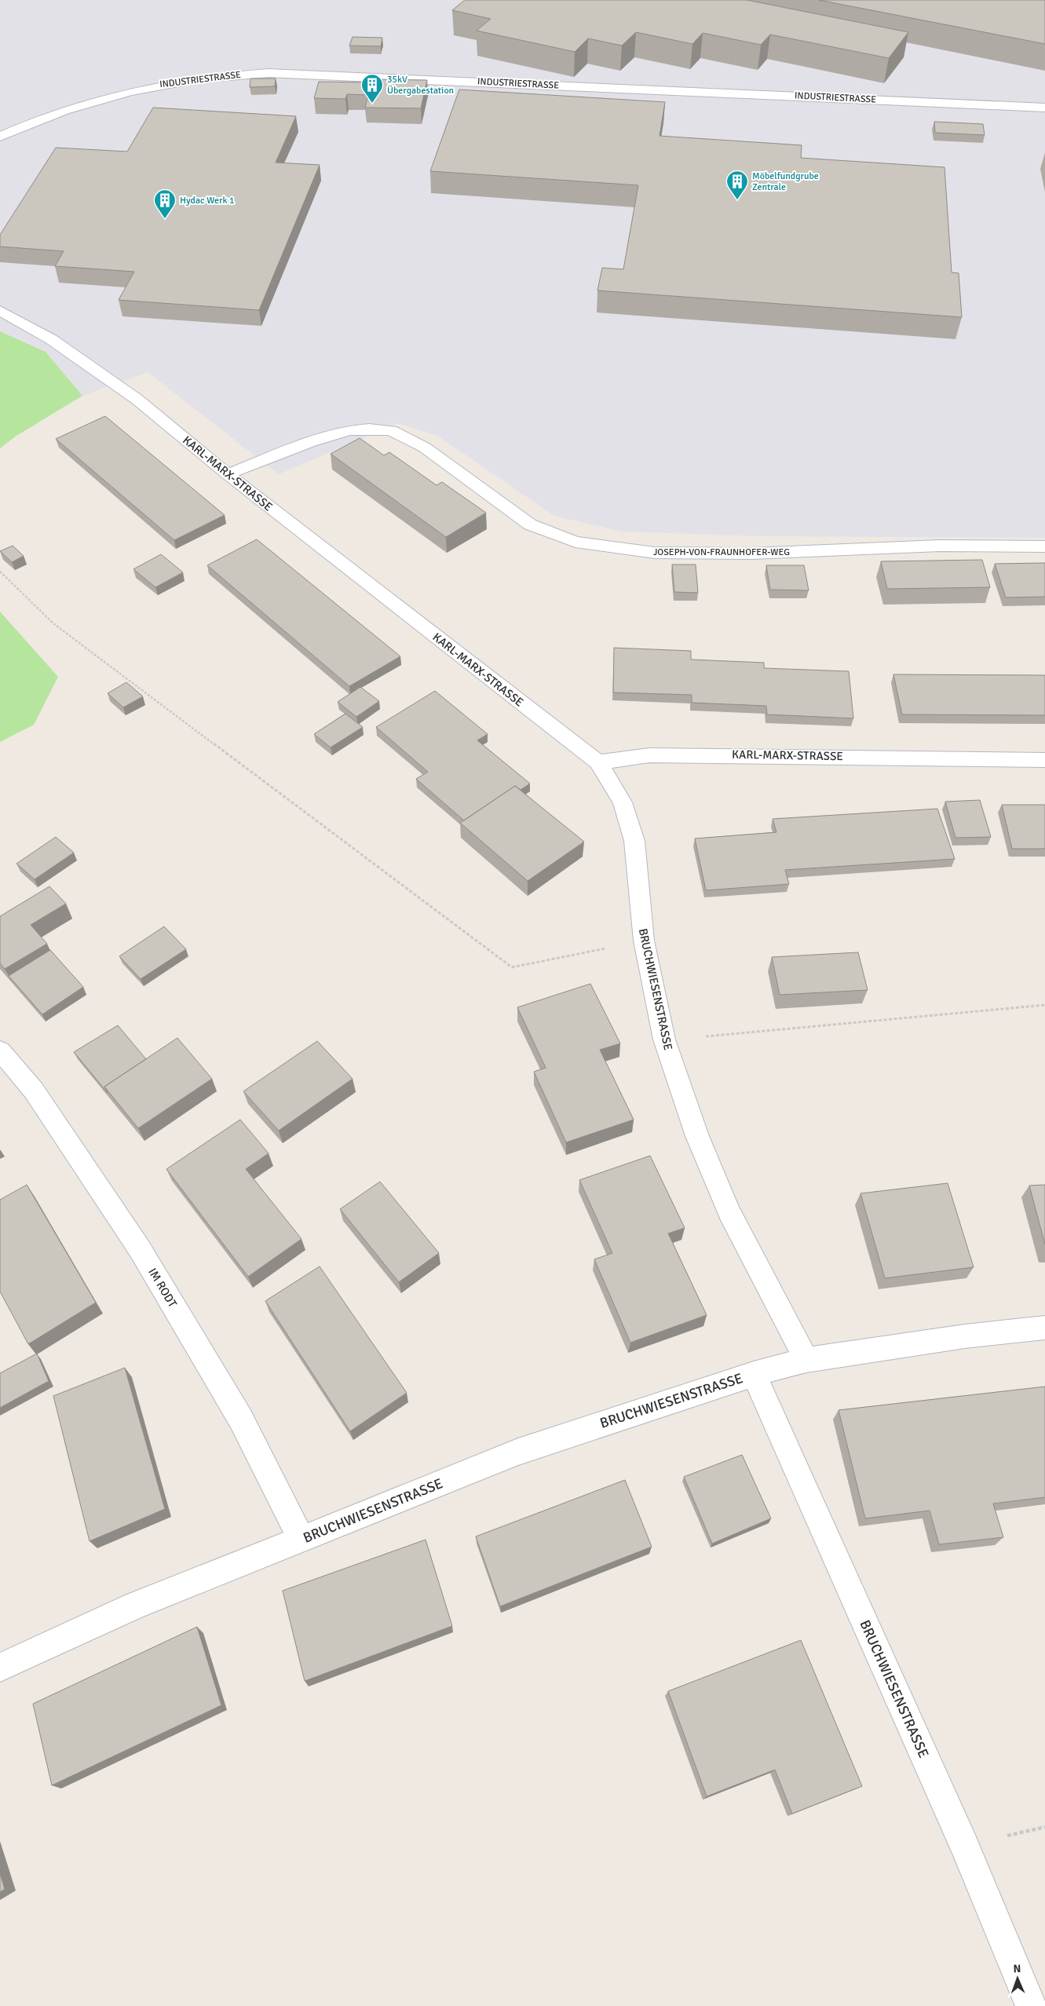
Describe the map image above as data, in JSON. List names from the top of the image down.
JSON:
{
  "streets": {
    "street": [
      "INDUSTRIESTRASSE",
      "KARL-MARX-STRASSE",
      "JOSEPH-VON-FRAUNHOFER-WEG",
      "BRUCHWIESENSTRASSE",
      "IM RODT"
    ]
  },
  "crossings": [
    ["KARL-MARX-STRASSE", "JOSEPH-VON-FRAUNHOFER-WEG"],
    ["KARL-MARX-STRASSE", "BRUCHWIESENSTRASSE"],
    ["BRUCHWIESENSTRASSE", "IM RODT"]
  ],
  "places": {
    "building": ["35kV Übergabestation", "Möbelfundgrube Zentrale", "Hydac Werk 1"]
  },
  "north": "top"
}
